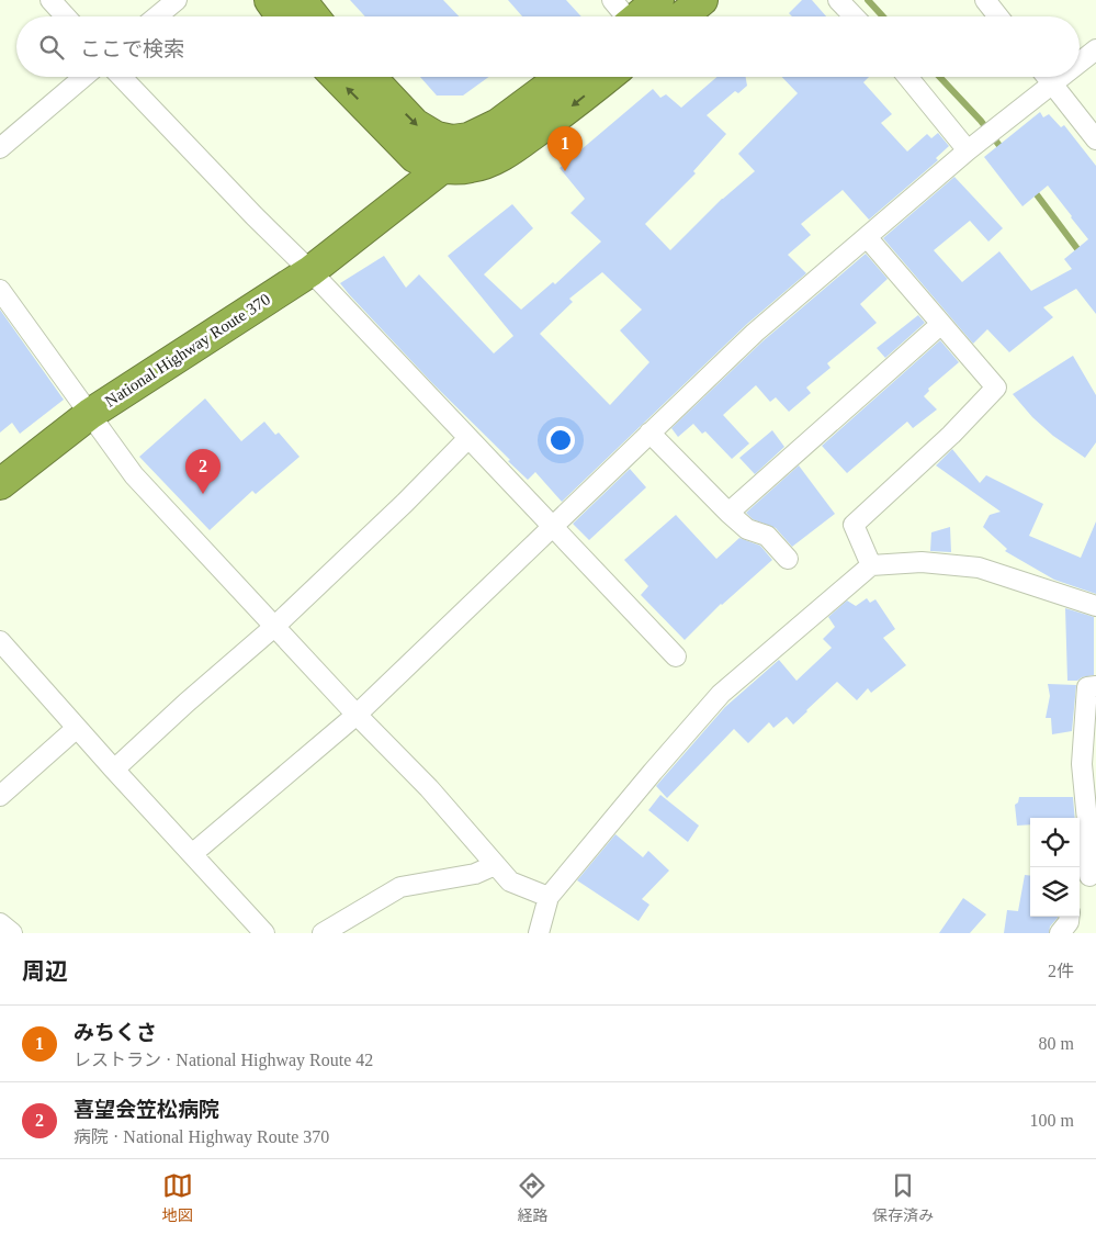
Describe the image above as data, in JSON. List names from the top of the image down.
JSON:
{
  "streets": {
    "highway": ["National Highway Route 370"]
  },
  "page": {
    "search": "ここで検索",
    "pins": ["1", "2"],
    "heading": ["周辺", "2件"],
    "list": [
      {
        "mark": "1",
        "name": "みちくさ",
        "note": "レストラン · National Highway Route 42",
        "value": "80 m"
      },
      {
        "mark": "2",
        "name": "喜望会笠松病院",
        "note": "病院 · National Highway Route 370",
        "value": "100 m"
      }
    ],
    "nav": ["地図", "経路", "保存済み"]
  }
}
